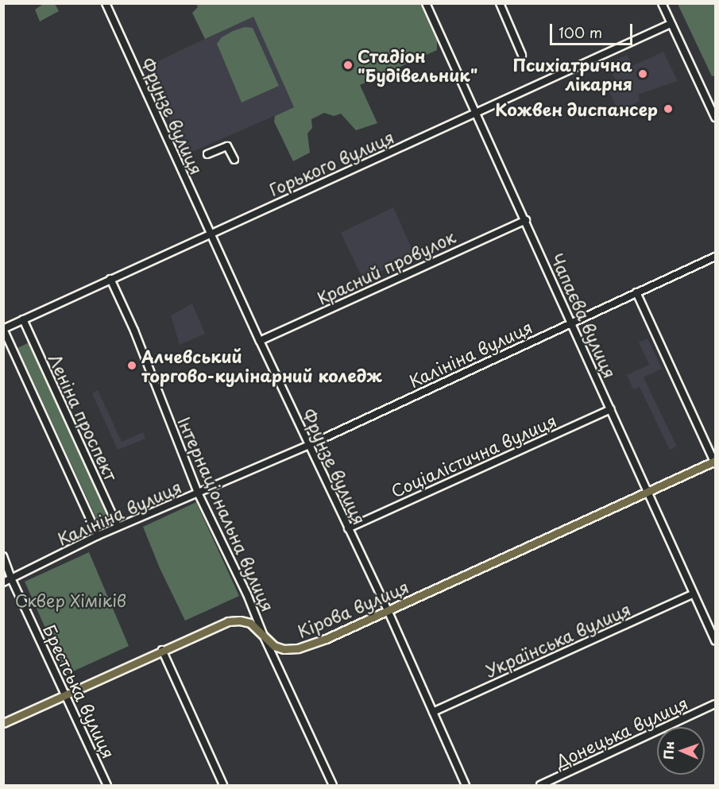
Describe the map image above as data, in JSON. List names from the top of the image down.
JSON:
{
  "streets": {
    "main road": ["Кірова вулиця"],
    "street": [
      "Фрунзе вулиця",
      "Горького вулиця",
      "Красний провулок",
      "Чапаєва вулиця",
      "Калініна вулиця",
      "Леніна проспект",
      "Соціалістична вулиця",
      "Інтернаціональна вулиця",
      "Українська вулиця",
      "Брестська вулиця",
      "Донецька вулиця"
    ]
  },
  "crossings": [
    ["Фрунзе вулиця", "Горького вулиця"],
    ["Фрунзе вулиця", "Красний провулок"],
    ["Фрунзе вулиця", "Калініна вулиця"],
    ["Фрунзе вулиця", "Соціалістична вулиця"],
    ["Фрунзе вулиця", "Кірова вулиця"],
    ["Фрунзе вулиця", "Українська вулиця"],
    ["Горького вулиця", "Чапаєва вулиця"],
    ["Горького вулиця", "Леніна проспект"],
    ["Горького вулиця", "Інтернаціональна вулиця"],
    ["Красний провулок", "Чапаєва вулиця"],
    ["Чапаєва вулиця", "Калініна вулиця"],
    ["Чапаєва вулиця", "Соціалістична вулиця"],
    ["Чапаєва вулиця", "Кірова вулиця"],
    ["Чапаєва вулиця", "Українська вулиця"],
    ["Калініна вулиця", "Леніна проспект"],
    ["Калініна вулиця", "Інтернаціональна вулиця"],
    ["Калініна вулиця", "Брестська вулиця"],
    ["Інтернаціональна вулиця", "Кірова вулиця"],
    ["Кірова вулиця", "Брестська вулиця"]
  ],
  "parks": ["Сквер Хіміків"],
  "places": [
    "Стадіон \"Будівельник\"",
    "Психіатрична лікарня",
    "Кожвен диспансер",
    "Алчевський торгово-кулінарний коледж"
  ],
  "scale_bar": "100 m",
  "north": "left"
}
